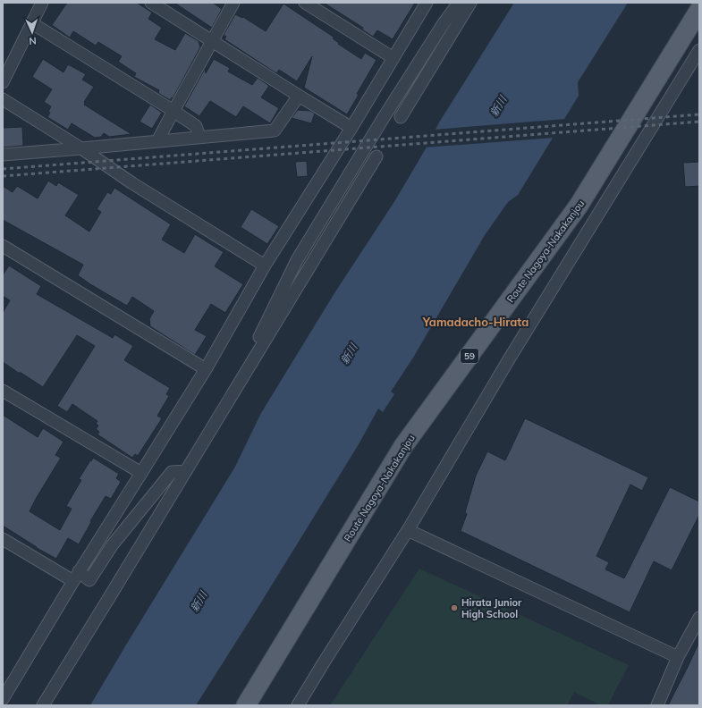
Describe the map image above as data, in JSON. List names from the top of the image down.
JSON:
{
  "streets": {
    "main road": ["Route Nagoya-Nakakanjou", "59"]
  },
  "districts": ["Yamadacho-Hirata"],
  "water": ["新川"],
  "places": ["Hirata Junior High School"],
  "north": "bottom"
}
